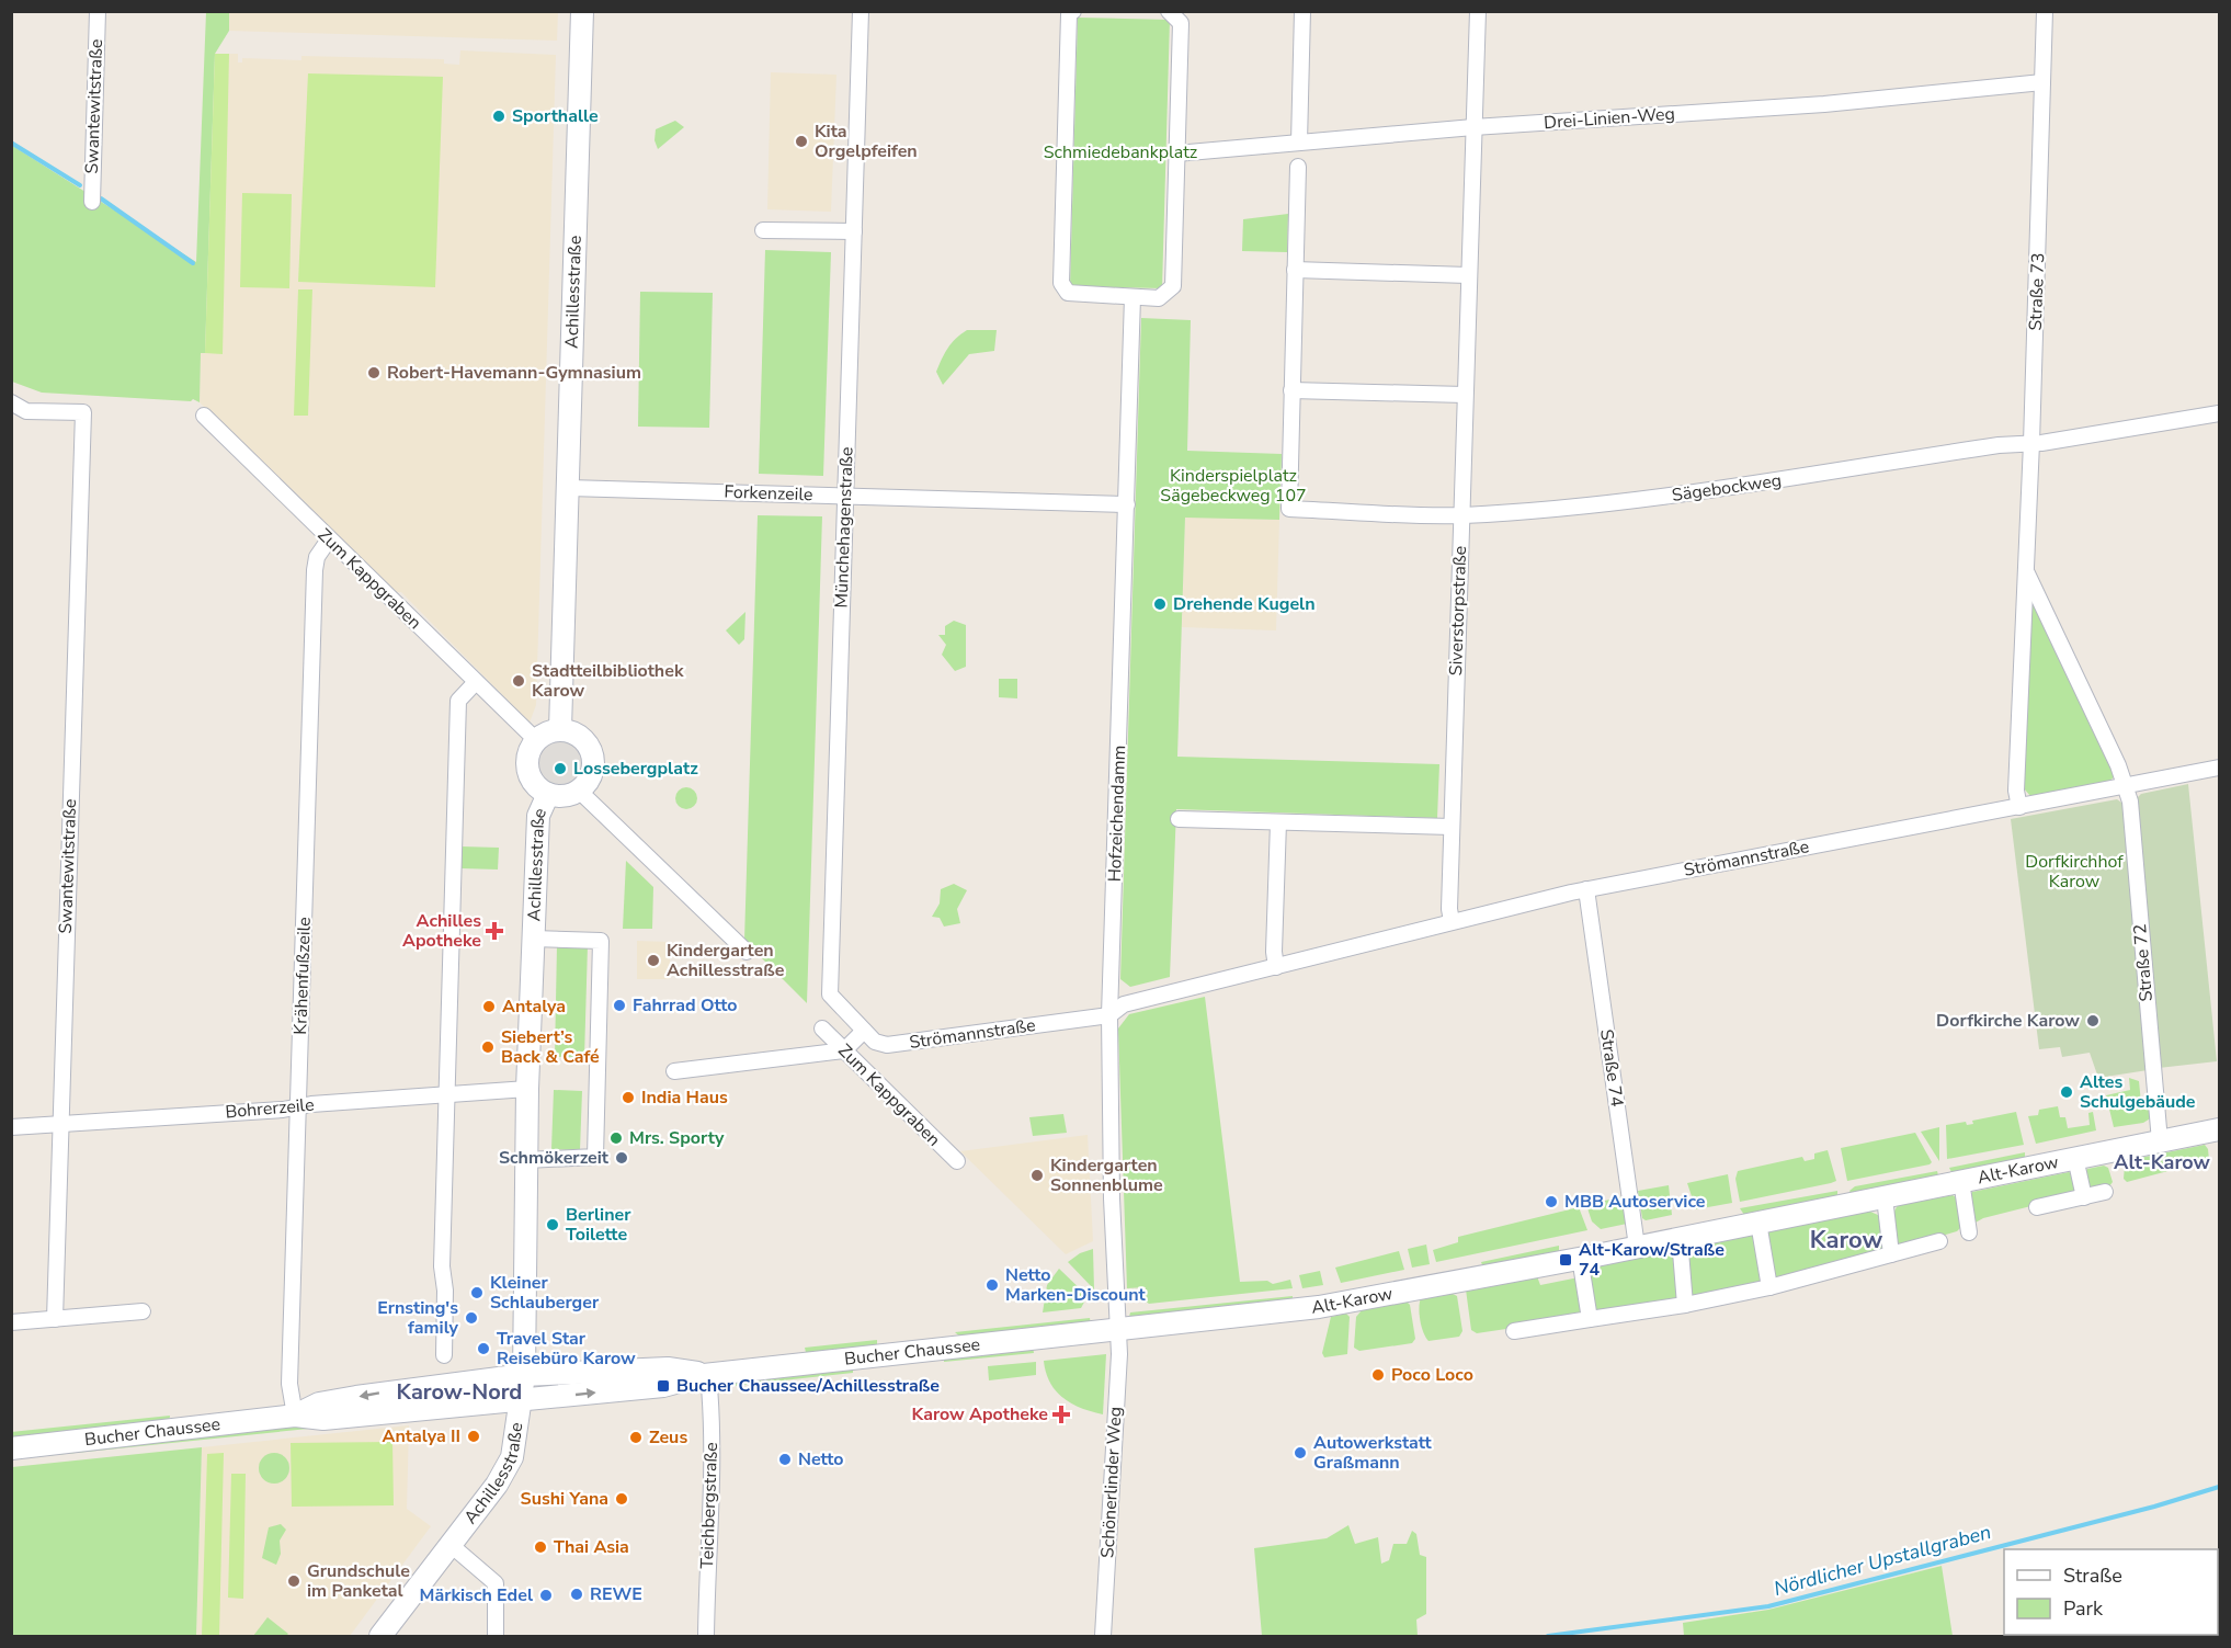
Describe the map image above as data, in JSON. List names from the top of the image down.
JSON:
{
  "streets": {
    "main road": ["Achillesstraße", "Alt-Karow", "Bucher Chaussee"],
    "street": [
      "Swantewitstraße",
      "Drei-Linien-Weg",
      "Straße 73",
      "Sägebockweg",
      "Forkenzeile",
      "Münchehagenstraße",
      "Zum Kappgraben",
      "Siverstorpstraße",
      "Hofzeichendamm",
      "Strömannstraße",
      "Straße 72",
      "Krähenfußzeile",
      "Straße 74",
      "Bohrerzeile",
      "Schönerlinder Weg",
      "Teichbergstraße"
    ]
  },
  "crossings": [
    ["Swantewitstraße", "Bohrerzeile"],
    ["Drei-Linien-Weg", "Straße 73"],
    ["Drei-Linien-Weg", "Siverstorpstraße"],
    ["Achillesstraße", "Forkenzeile"],
    ["Achillesstraße", "Zum Kappgraben"],
    ["Achillesstraße", "Bohrerzeile"],
    ["Achillesstraße", "Bucher Chaussee"],
    ["Straße 73", "Sägebockweg"],
    ["Straße 73", "Strömannstraße"],
    ["Straße 73", "Straße 72"],
    ["Sägebockweg", "Siverstorpstraße"],
    ["Forkenzeile", "Münchehagenstraße"],
    ["Forkenzeile", "Hofzeichendamm"],
    ["Münchehagenstraße", "Strömannstraße"],
    ["Zum Kappgraben", "Krähenfußzeile"],
    ["Siverstorpstraße", "Strömannstraße"],
    ["Hofzeichendamm", "Strömannstraße"],
    ["Hofzeichendamm", "Alt-Karow"],
    ["Hofzeichendamm", "Bucher Chaussee"],
    ["Hofzeichendamm", "Schönerlinder Weg"],
    ["Strömannstraße", "Straße 72"],
    ["Strömannstraße", "Straße 74"],
    ["Straße 72", "Alt-Karow"],
    ["Krähenfußzeile", "Bohrerzeile"],
    ["Krähenfußzeile", "Bucher Chaussee"],
    ["Straße 74", "Alt-Karow"],
    ["Alt-Karow", "Bucher Chaussee"],
    ["Alt-Karow", "Schönerlinder Weg"],
    ["Bucher Chaussee", "Schönerlinder Weg"],
    ["Bucher Chaussee", "Teichbergstraße"]
  ],
  "districts": ["Alt-Karow", "Karow", "Karow-Nord"],
  "water": ["Nördlicher Upstallgraben"],
  "parks": ["Schmiedebankplatz", "Kinderspielplatz Sägebeckweg 107", "Dorfkirchhof Karow"],
  "places": {
    "other": [
      "Sporthalle",
      "Kita Orgelpfeifen",
      "Robert-Havemann-Gymnasium",
      "Drehende Kugeln",
      "Stadtteilbibliothek Karow",
      "Lossebergplatz",
      "Kindergarten Achillesstraße",
      "Fahrrad Otto",
      "Antalya",
      "Dorfkirche Karow",
      "Siebert’s Back & Café",
      "Altes Schulgebäude",
      "India Haus",
      "Mrs. Sporty",
      "Schmökerzeit",
      "Kindergarten Sonnenblume",
      "MBB Autoservice",
      "Berliner Toilette",
      "Netto Marken-Discount",
      "Kleiner Schlauberger",
      "Ernsting's family",
      "Travel Star Reisebüro Karow",
      "Poco Loco",
      "Antalya II",
      "Zeus",
      "Autowerkstatt Graßmann",
      "Netto",
      "Sushi Yana",
      "Thai Asia",
      "Grundschule im Panketal",
      "REWE",
      "Märkisch Edel"
    ],
    "health": ["Achilles Apotheke", "Karow Apotheke"],
    "transit": ["Alt-Karow/Straße 74", "Bucher Chaussee/Achillesstraße"]
  },
  "legend": ["Straße", "Park"]
}
